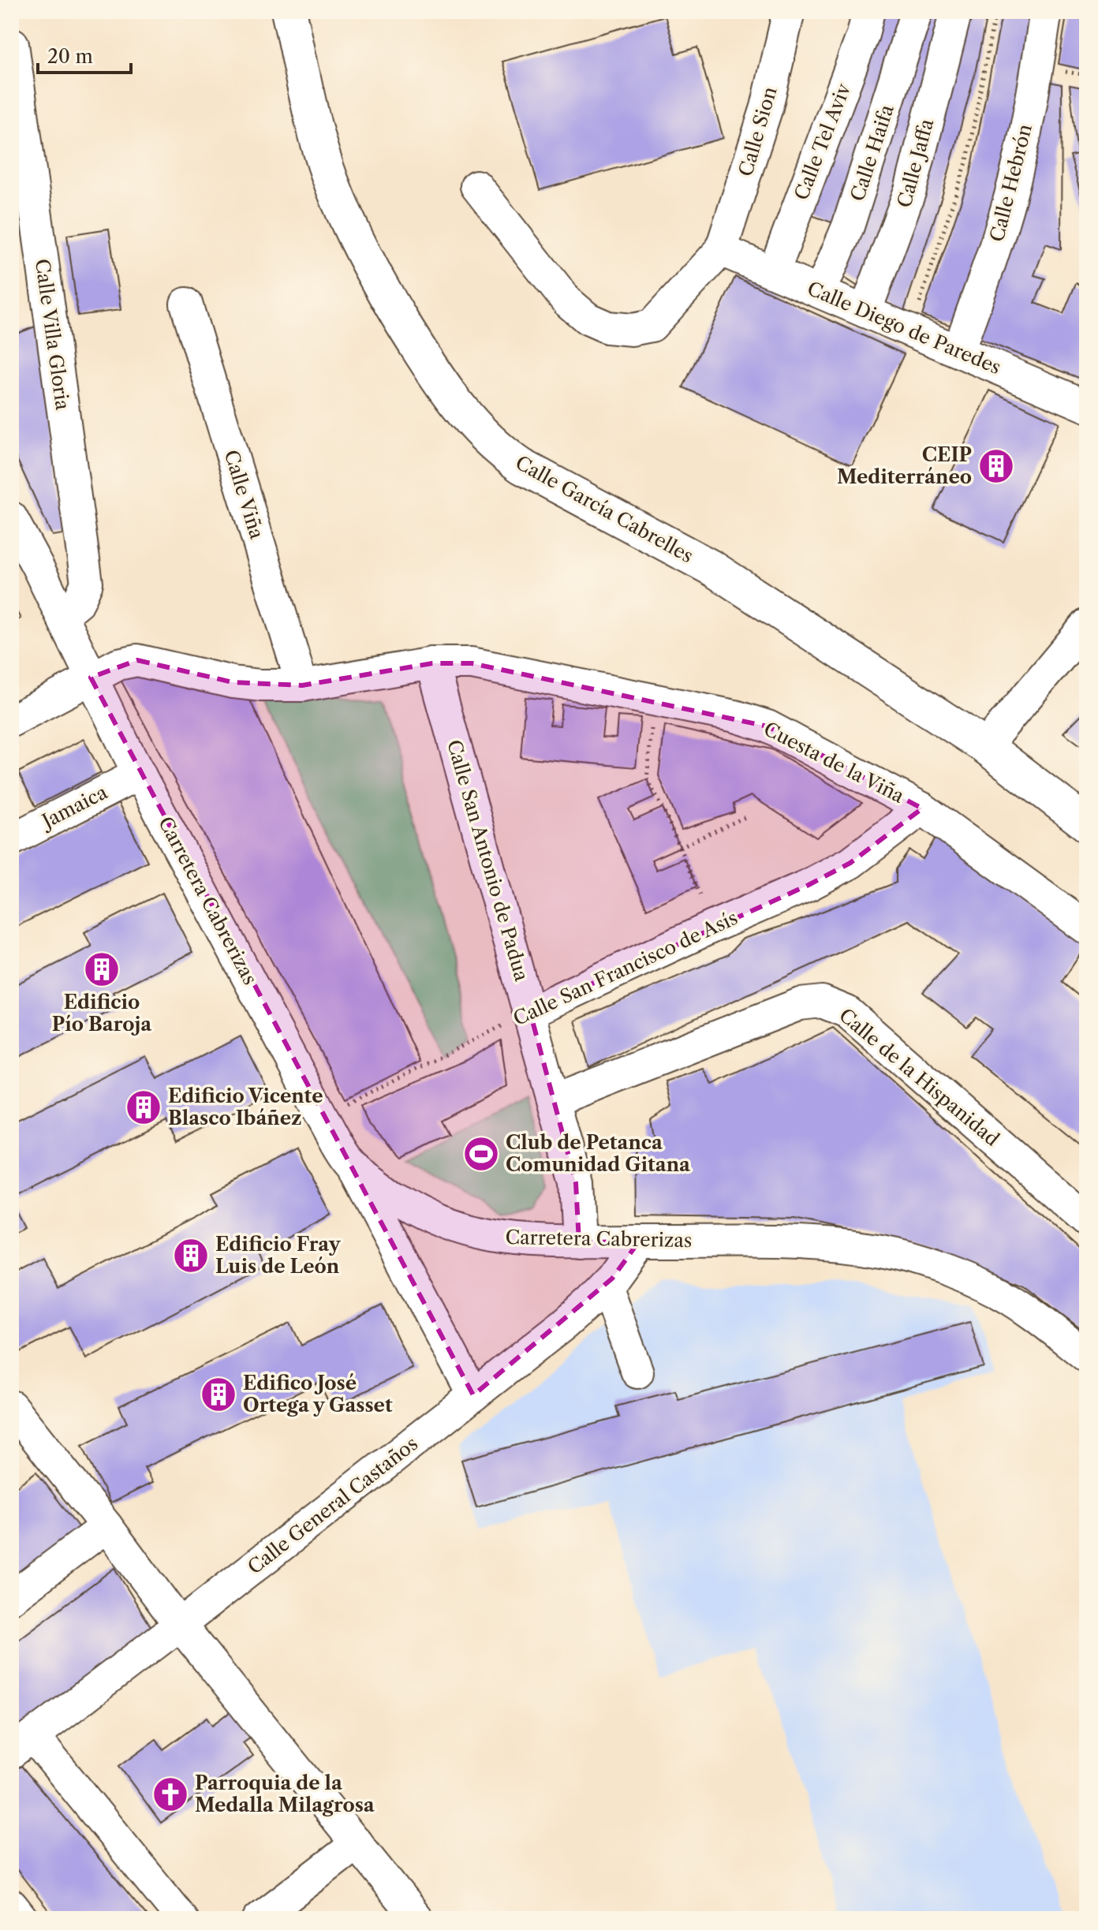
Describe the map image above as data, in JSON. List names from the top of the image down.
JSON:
{
  "streets": {
    "main road": ["Calle García Cabrelles"],
    "street": [
      "Calle Sion",
      "Calle Tel Aviv",
      "Calle Haifa",
      "Calle Jaffa",
      "Calle Hebrón",
      "Calle Diego de Paredes",
      "Calle Villa Gloria",
      "Calle Viña",
      "Cuesta de la Viña",
      "Jamaica",
      "Calle San Antonio de Padua",
      "Carretera Cabrerizas",
      "Calle San Francisco de Asís",
      "Calle de la Hispanidad",
      "Calle General Castaños"
    ]
  },
  "crossings": [
    ["Calle Sion", "Calle Diego de Paredes"],
    ["Calle Tel Aviv", "Calle Diego de Paredes"],
    ["Calle Haifa", "Calle Diego de Paredes"],
    ["Calle Jaffa", "Calle Diego de Paredes"],
    ["Calle Hebrón", "Calle Diego de Paredes"],
    ["Calle Villa Gloria", "Carretera Cabrerizas"],
    ["Cuesta de la Viña", "Calle San Antonio de Padua"],
    ["Cuesta de la Viña", "Calle San Francisco de Asís"],
    ["Jamaica", "Carretera Cabrerizas"],
    ["Calle San Antonio de Padua", "Carretera Cabrerizas"],
    ["Calle San Antonio de Padua", "Calle San Francisco de Asís"],
    ["Calle San Antonio de Padua", "Calle de la Hispanidad"],
    ["Carretera Cabrerizas", "Calle San Francisco de Asís"],
    ["Carretera Cabrerizas", "Calle General Castaños"]
  ],
  "places": {
    "building": [
      "CEIP Mediterráneo",
      "Edificio Pío Baroja",
      "Edificio Vicente Blasco Ibáñez",
      "Edificio Fray Luis de León",
      "Edifico José Ortega y Gasset"
    ],
    "sports": ["Club de Petanca Comunidad Gitana"],
    "church": ["Parroquia de la Medalla Milagrosa"]
  },
  "scale_bar": "20 m"
}
